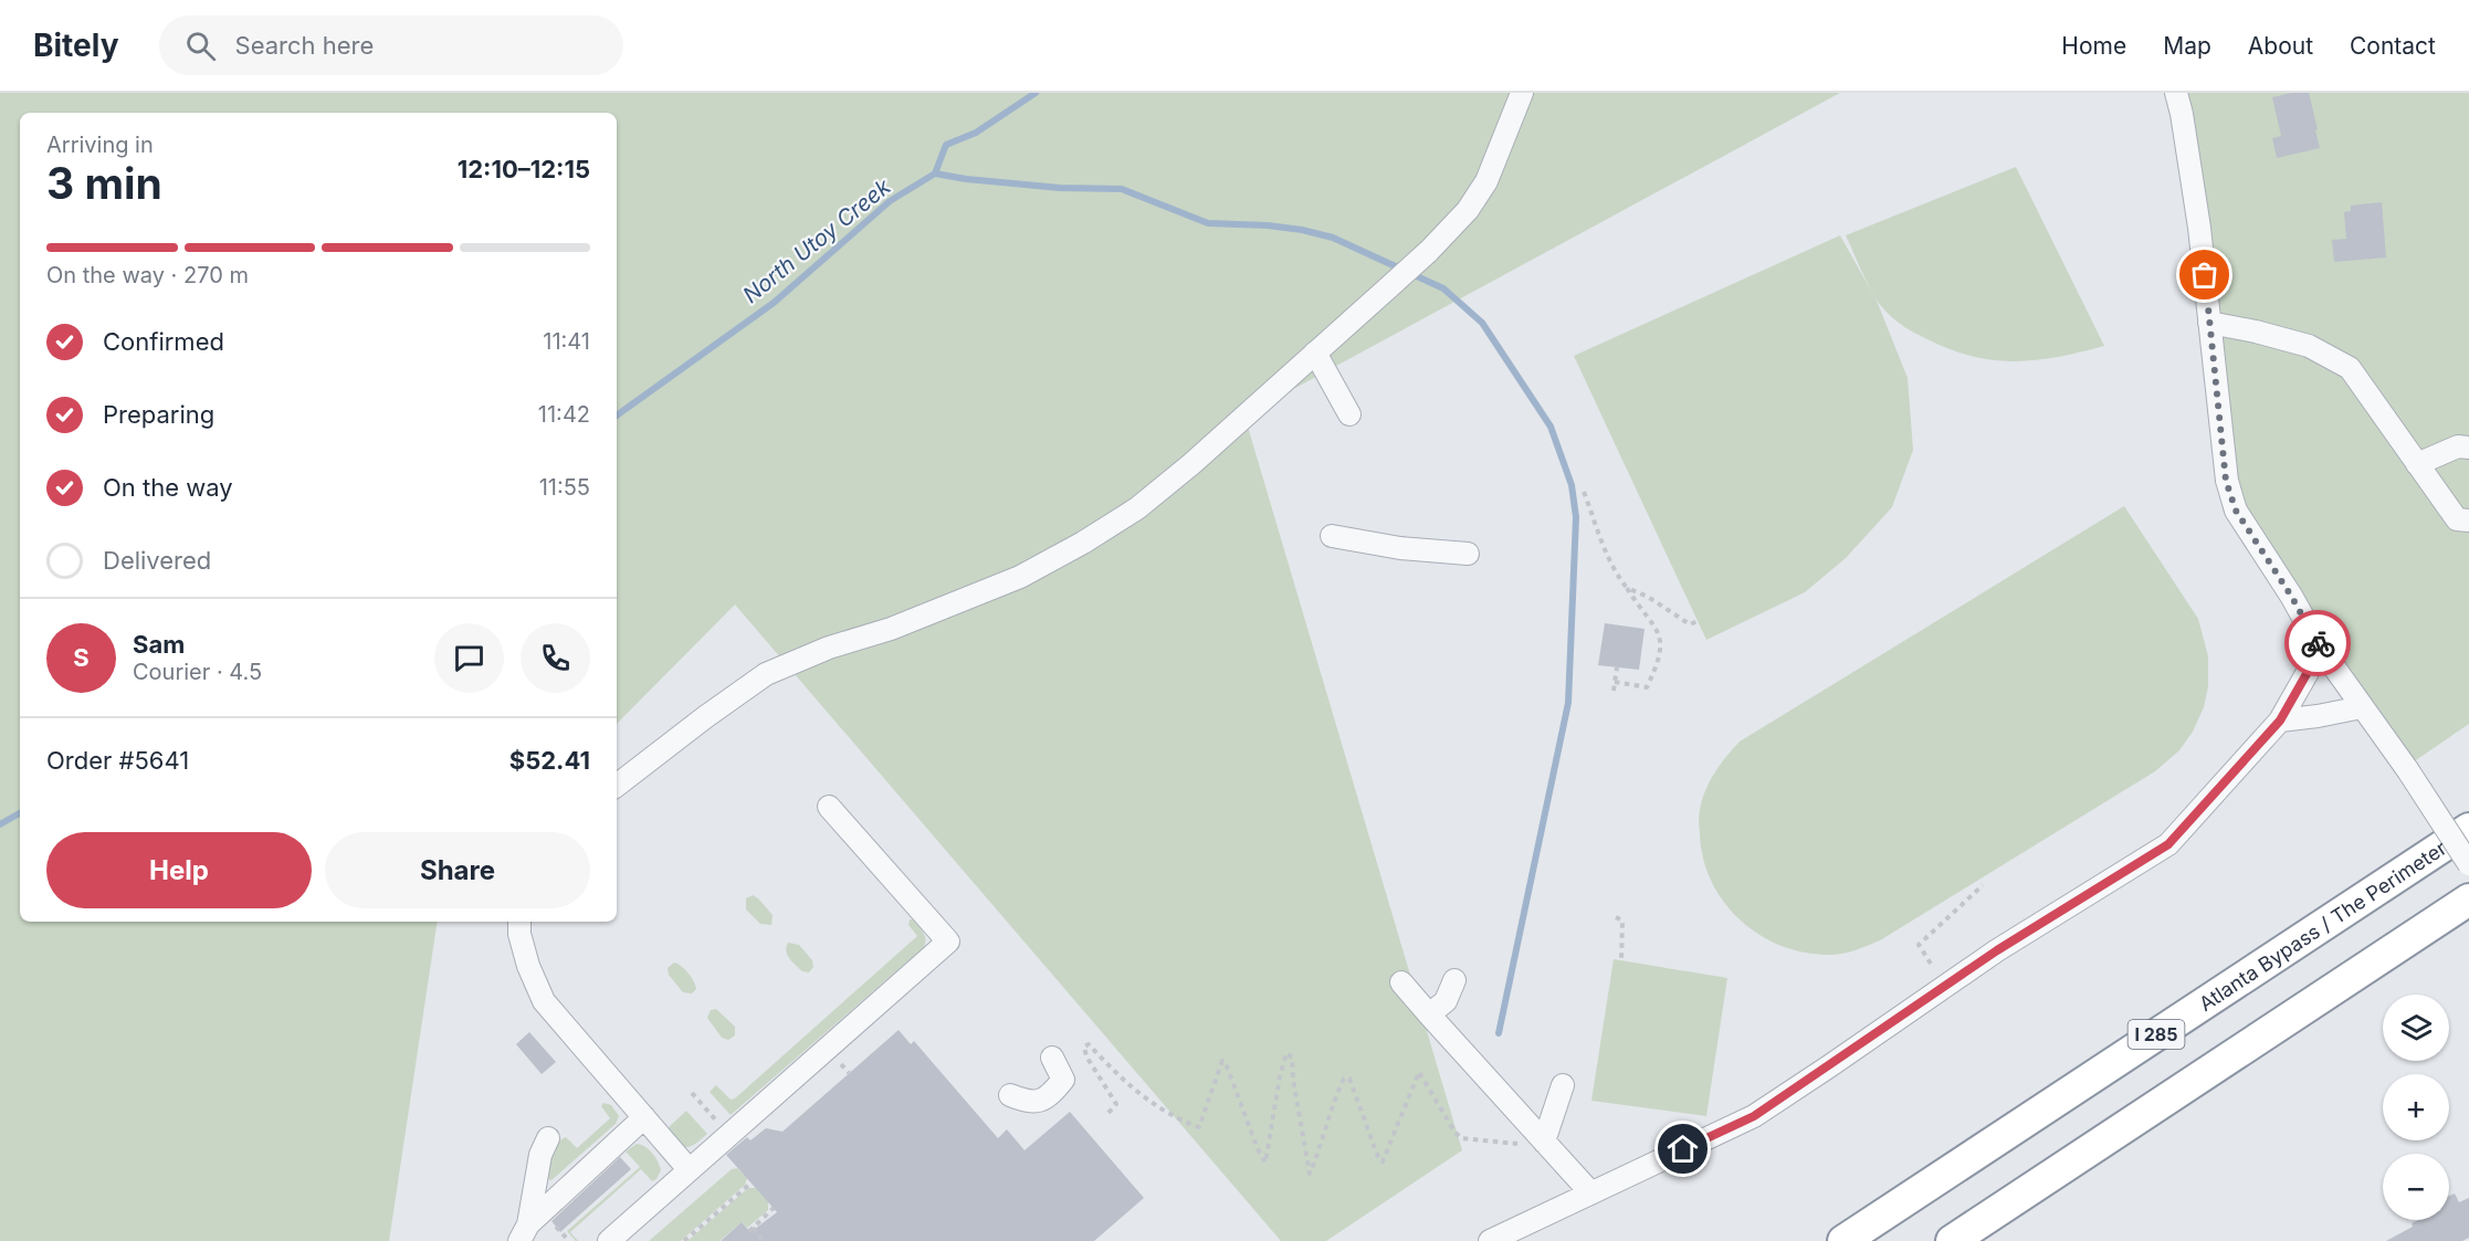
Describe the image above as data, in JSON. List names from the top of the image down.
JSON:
{
  "streets": {
    "highway": ["Atlanta Bypass / The Perimeter", "I 285"]
  },
  "water": ["North Utoy Creek"],
  "page": {
    "header": "Bitely",
    "search": "Search here",
    "nav": [
      "Home",
      "Map",
      "About",
      "Contact"
    ],
    "heading": ["3 min", "Arriving in", "12:10–12:15"],
    "panel": [
      "Sam",
      "Courier · 4.5",
      "Order #5641",
      "$52.41"
    ],
    "bar": "On the way · 270 m",
    "list": [
      ["Confirmed", "11:41"],
      ["Preparing", "11:42"],
      ["On the way", "11:55"],
      "Delivered"
    ],
    "round": "S",
    "buttons": ["Help", "Share"],
    "map_buttons": ["+", "−"]
  }
}
